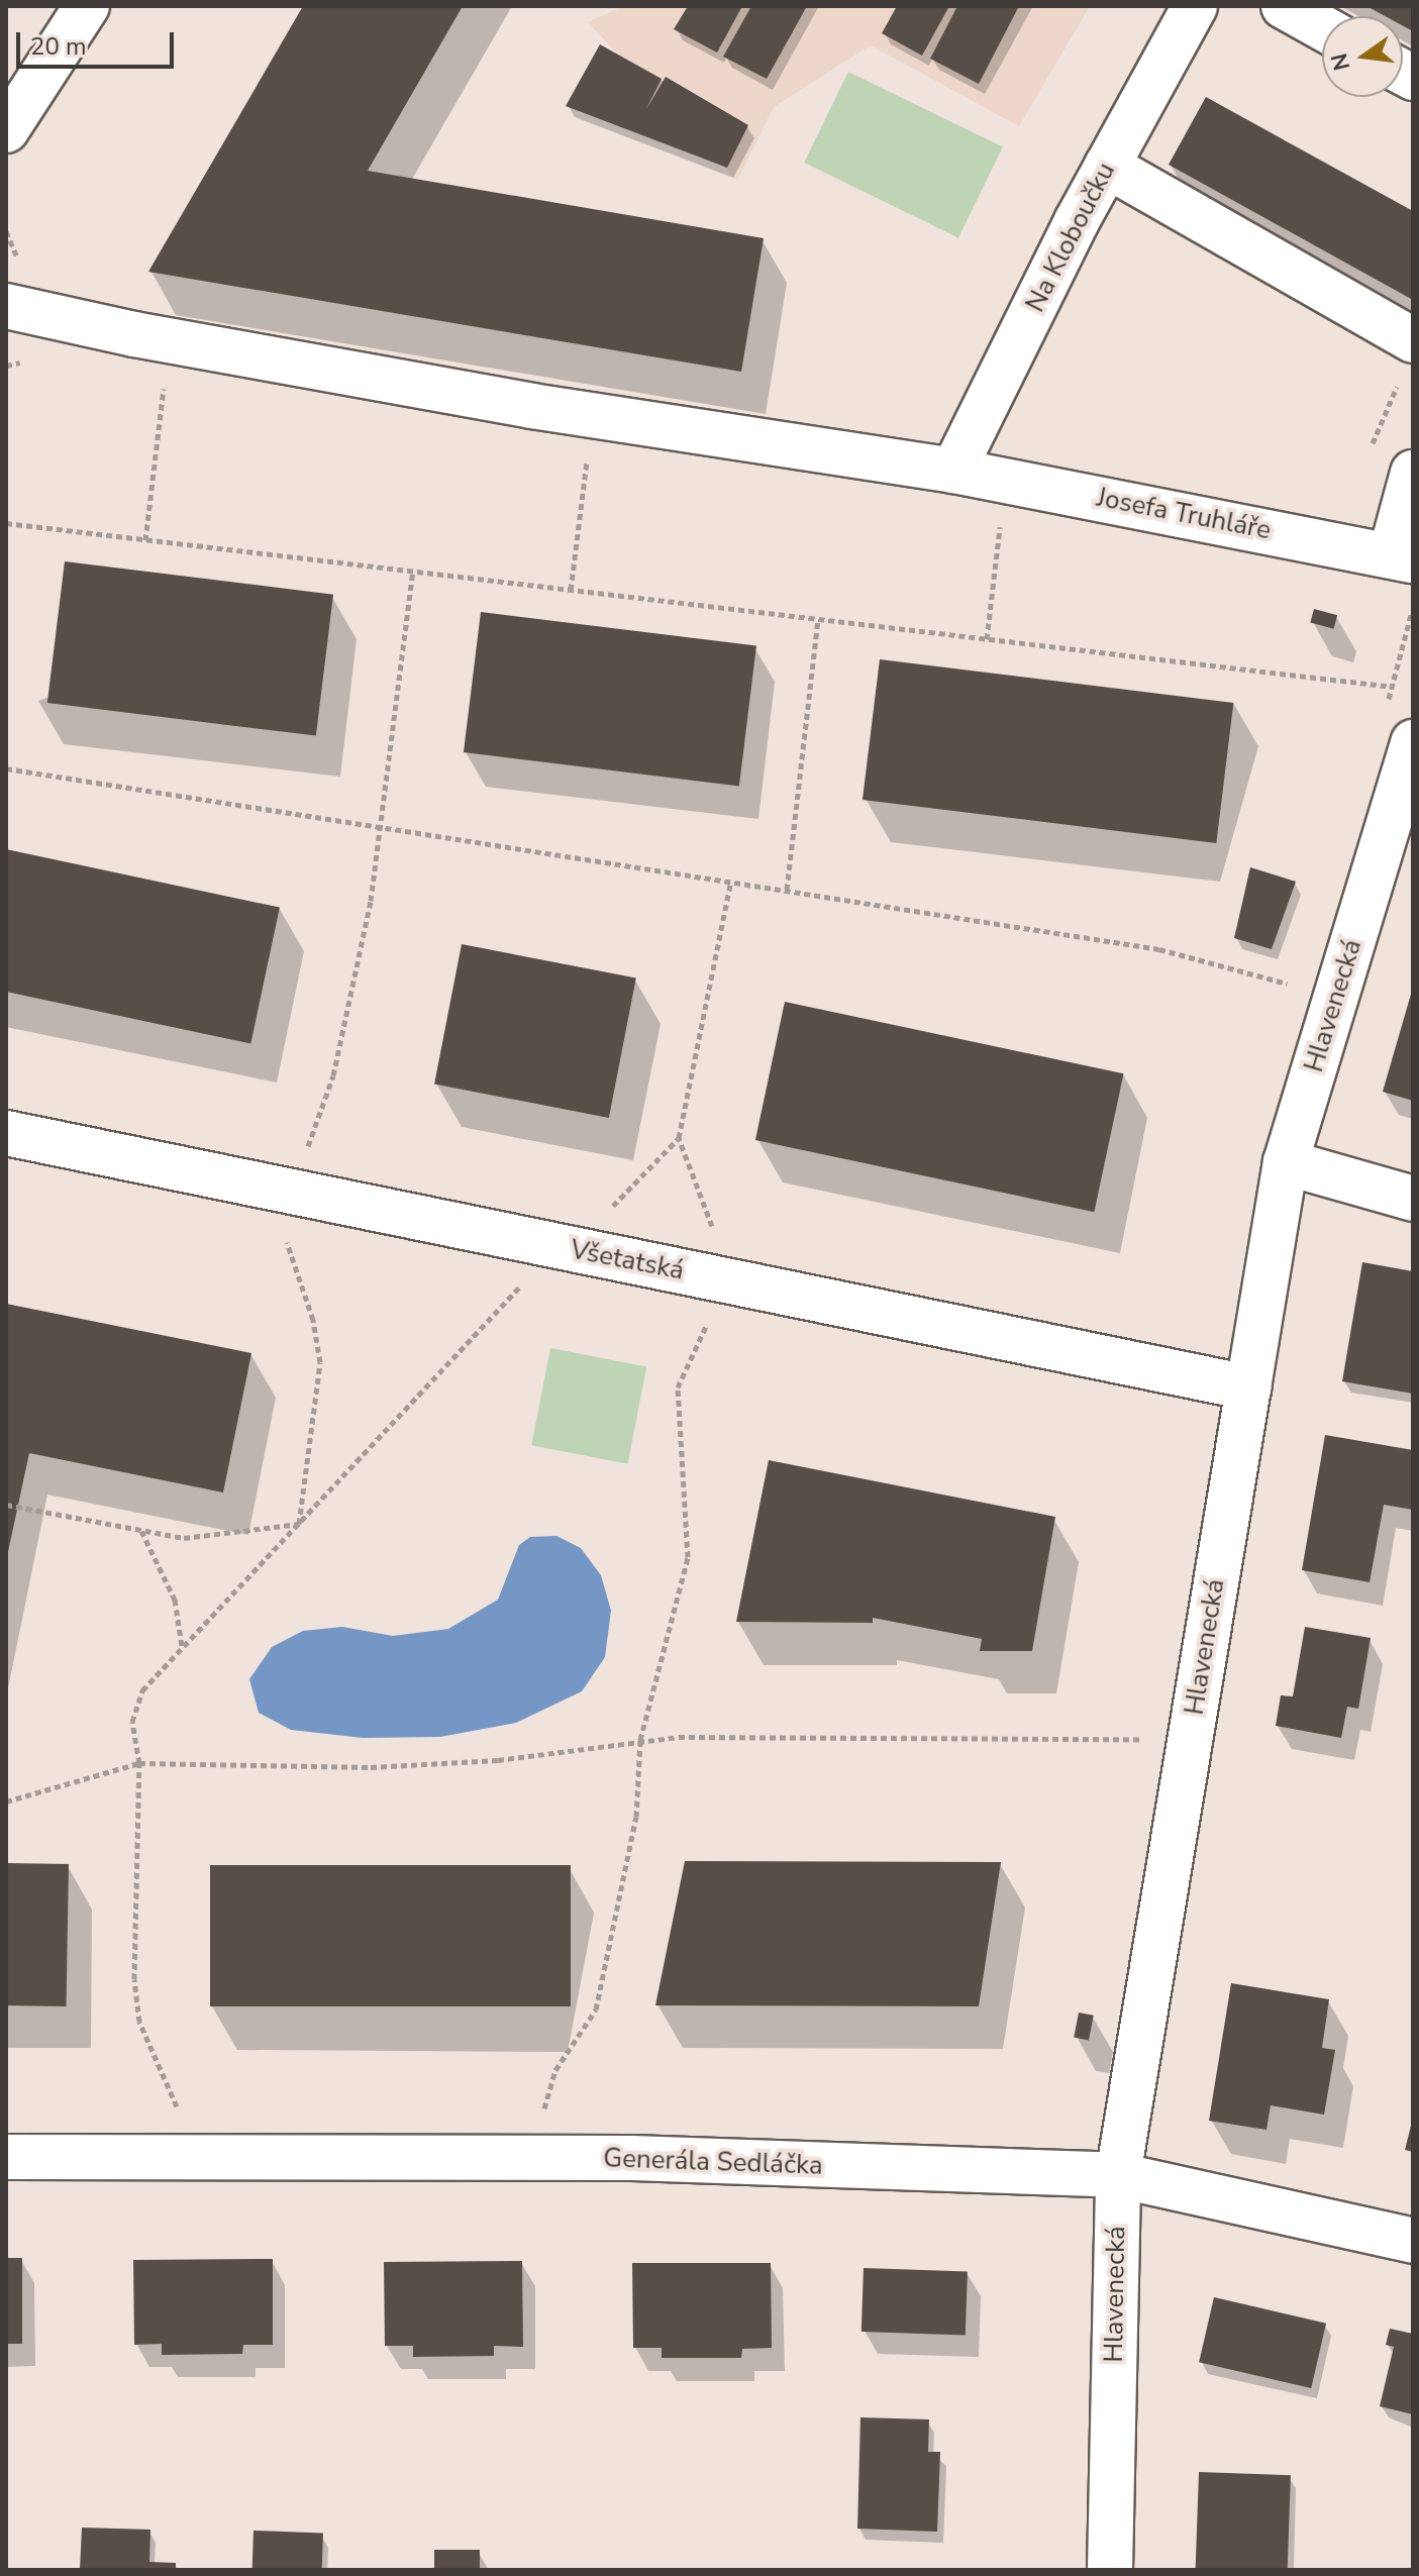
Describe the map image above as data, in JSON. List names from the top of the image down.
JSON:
{
  "streets": {
    "street": [
      "Na Kloboučku",
      "Josefa Truhláře",
      "Hlavenecká",
      "Všetatská",
      "Generála Sedláčka"
    ]
  },
  "crossings": [
    ["Na Kloboučku", "Josefa Truhláře"],
    ["Hlavenecká", "Všetatská"],
    ["Hlavenecká", "Generála Sedláčka"]
  ],
  "scale_bar": "20 m",
  "north": "left"
}
